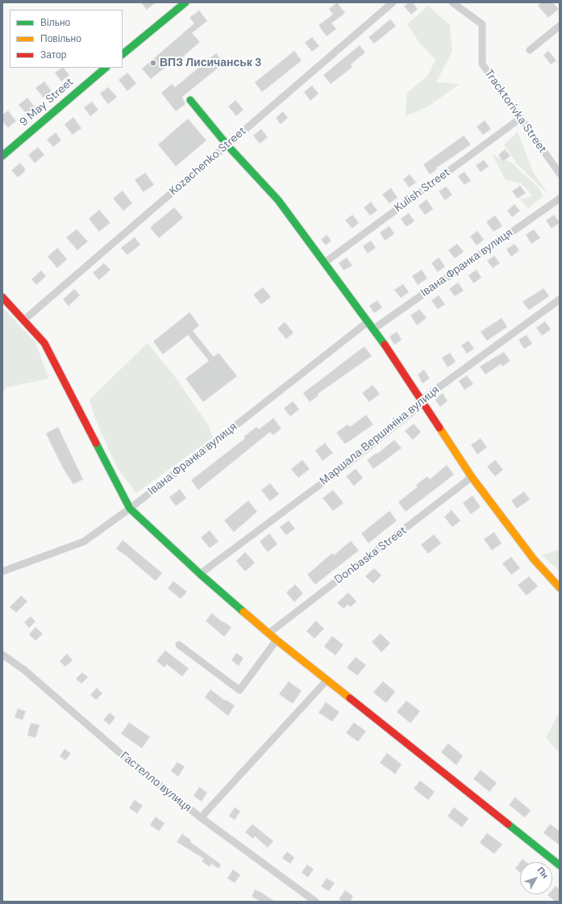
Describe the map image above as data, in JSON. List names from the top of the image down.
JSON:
{
  "streets": {
    "main road": ["9 May Street"],
    "street": [
      "Tracktorivka Street",
      "Kozachenko Street",
      "Kulish Street",
      "Івана Франка вулиця",
      "Маршала Вершиніна вулиця",
      "Donbaska Street",
      "Гастелло вулиця"
    ]
  },
  "crossings": [
    ["Tracktorivka Street", "Kulish Street"]
  ],
  "places": ["ВПЗ Лисичанськ 3"],
  "legend": ["Вільно", "Повільно", "Затор"],
  "north": "top right"
}
